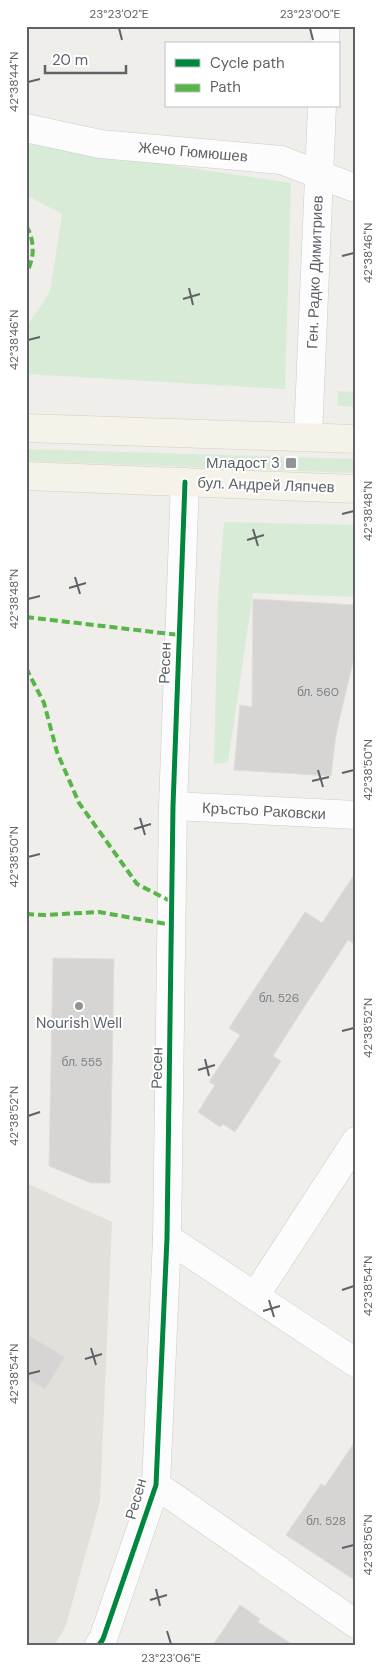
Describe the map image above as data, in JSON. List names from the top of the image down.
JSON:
{
  "streets": {
    "main road": ["бул. Андрей Ляпчев"],
    "street": [
      "Жечо Гюмюшев",
      "Ген. Радко Димитриев",
      "Ресен",
      "Кръстьо Раковски"
    ]
  },
  "crossings": [
    ["Жечо Гюмюшев", "Ген. Радко Димитриев"],
    ["бул. Андрей Ляпчев", "Ресен"],
    ["Ресен", "Кръстьо Раковски"]
  ],
  "places": {
    "transit": ["Младост 3"],
    "other": ["Nourish Well"]
  },
  "house_numbers": [
    "бл. 560",
    "бл. 526",
    "бл. 555",
    "бл. 528"
  ],
  "legend": ["Cycle path", "Path"],
  "scale_bar": "20 m",
  "coordinates": [
    "23°23'02\"E",
    "23°23'00\"E",
    "42°38'44\"N",
    "42°38'46\"N",
    "42°38'48\"N",
    "42°38'50\"N",
    "42°38'52\"N",
    "42°38'54\"N",
    "42°38'56\"N",
    "23°23'06\"E"
  ]
}
